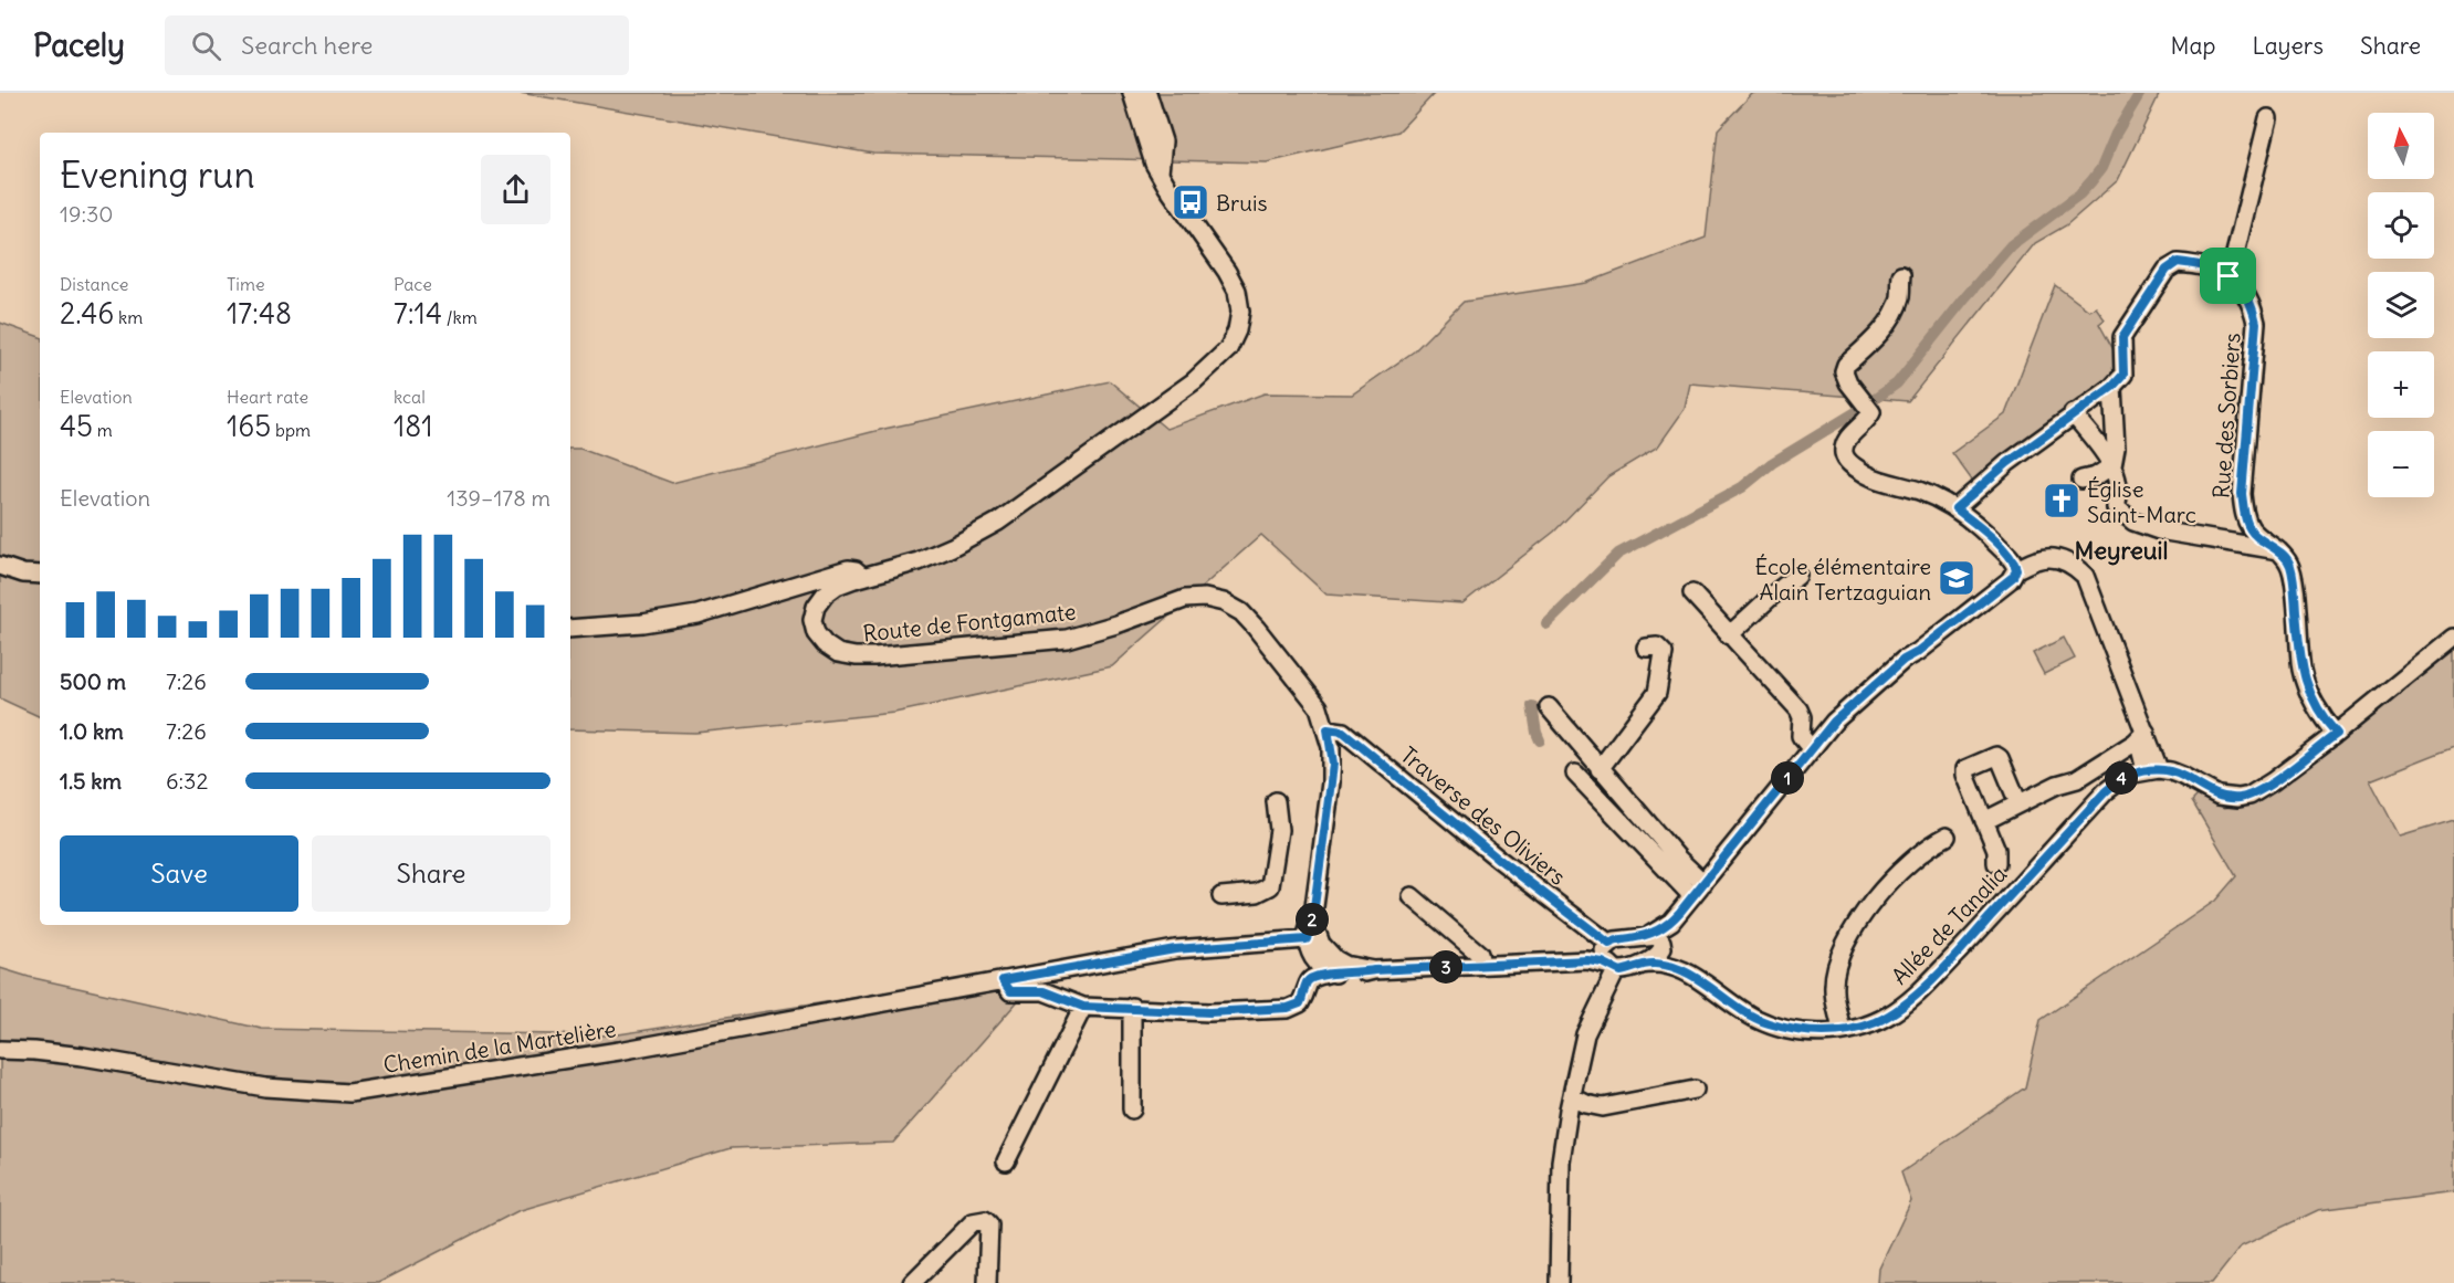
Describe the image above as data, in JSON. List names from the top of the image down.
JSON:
{
  "streets": {
    "street": [
      "Rue des Sorbiers",
      "Route de Fontgamate",
      "Traverse des Oliviers",
      "Allée de Tanalia",
      "Chemin de la Martelière"
    ]
  },
  "crossings": [
    ["Route de Fontgamate", "Traverse des Oliviers"],
    ["Route de Fontgamate", "Chemin de la Martelière"]
  ],
  "districts": ["Meyreuil"],
  "places": {
    "bus stop": ["Bruis"],
    "church": ["Église Saint-Marc"],
    "school or university": ["École élémentaire Alain Tertzaguian"]
  },
  "north": "top",
  "page": {
    "header": "Pacely",
    "search": "Search here",
    "nav": ["Map", "Layers", "Share"],
    "map_buttons": ["+", "−"],
    "heading": ["Evening run", "19:30"],
    "stats": [
      ["Distance", "2.46 km"],
      ["Time", "17:48"],
      ["Pace", "7:14 /km"],
      ["Elevation", "45 m"],
      ["Heart rate", "165 bpm"],
      ["kcal", "181"]
    ],
    "chart": ["Elevation", "139–178 m"],
    "list": [
      {
        "name": "500 m",
        "note": "7:26"
      },
      {
        "name": "1.0 km",
        "note": "7:26"
      },
      {
        "name": "1.5 km",
        "note": "6:32"
      }
    ],
    "pins": [
      "1",
      "4",
      "2",
      "3"
    ],
    "buttons": ["Save", "Share"]
  }
}
